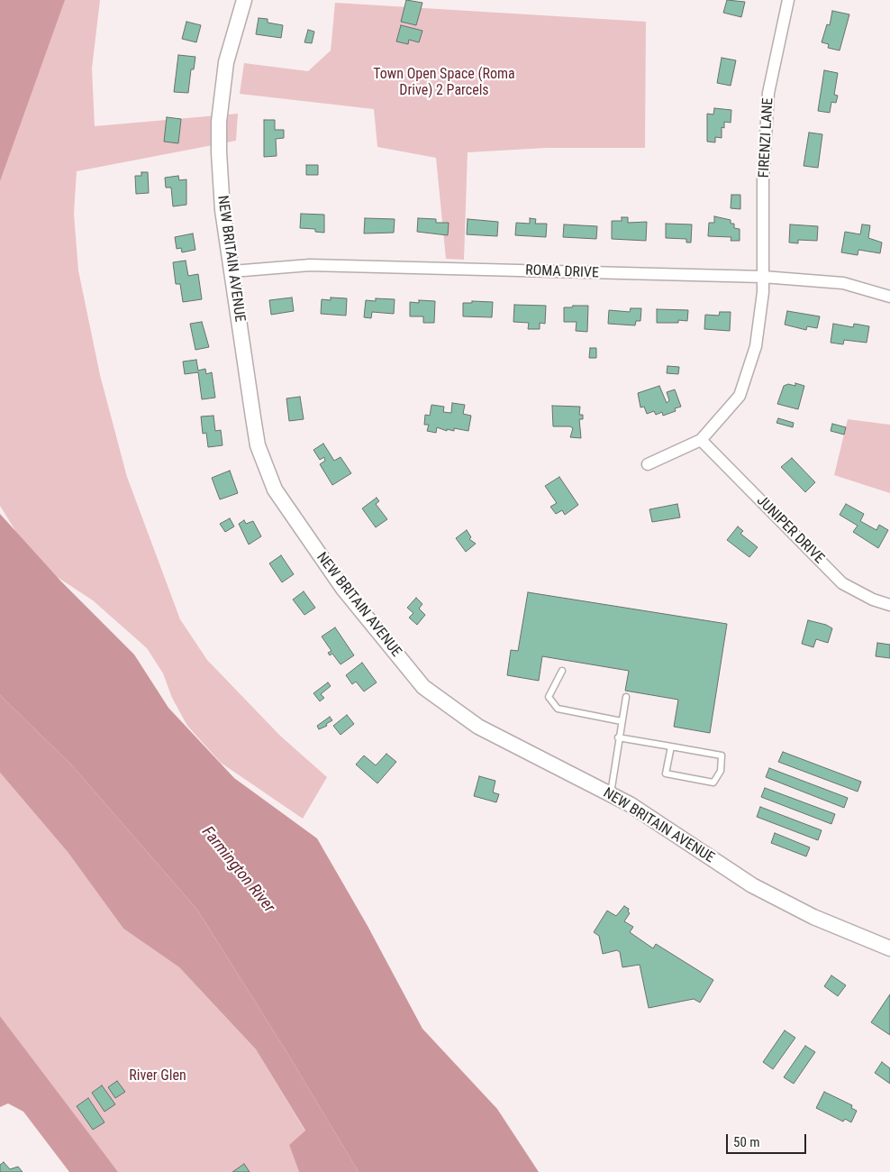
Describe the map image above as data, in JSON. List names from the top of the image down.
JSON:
{
  "streets": {
    "street": [
      "FIRENZI LANE",
      "NEW BRITAIN AVENUE",
      "ROMA DRIVE",
      "JUNIPER DRIVE"
    ]
  },
  "crossings": [
    ["FIRENZI LANE", "ROMA DRIVE"],
    ["FIRENZI LANE", "JUNIPER DRIVE"],
    ["NEW BRITAIN AVENUE", "ROMA DRIVE"]
  ],
  "water": ["Farmington River"],
  "parks": ["Town Open Space (Roma Drive) 2 Parcels", "River Glen"],
  "scale_bar": "50 m"
}
